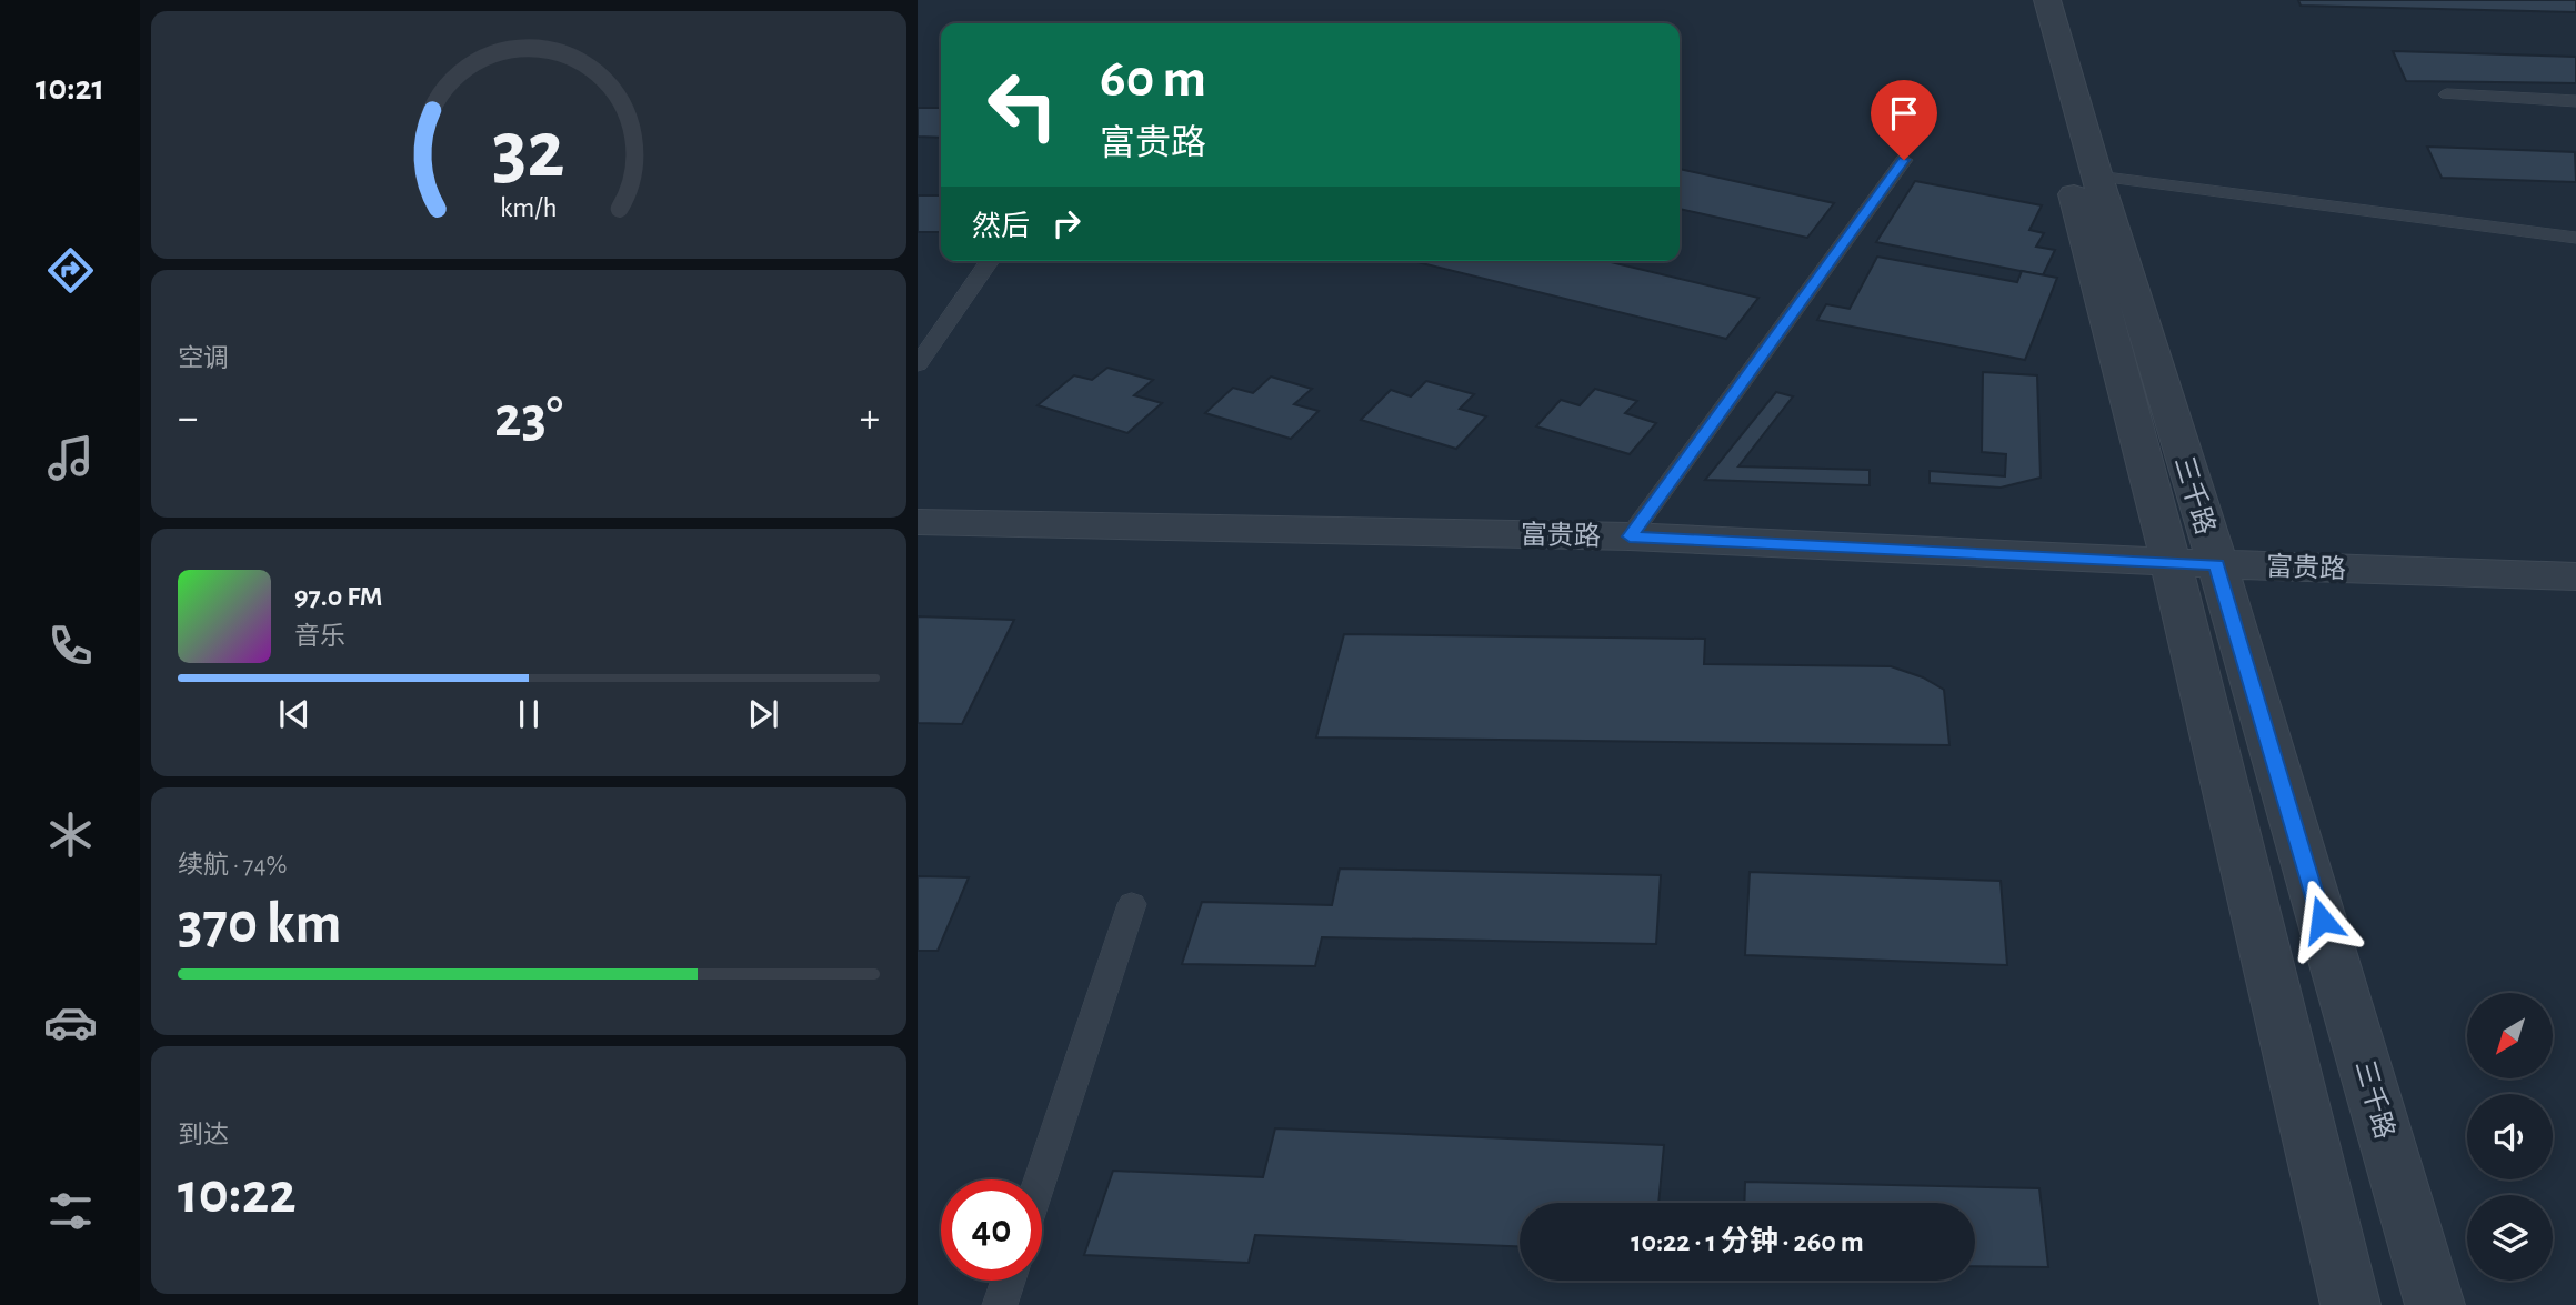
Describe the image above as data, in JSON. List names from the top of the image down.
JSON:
{
  "streets": {
    "street": ["三千路", "富贵路"]
  },
  "crossings": [
    ["三千路", "富贵路"]
  ],
  "north": "bottom left",
  "page": {
    "tabs": "10:21",
    "turn": ["60 m", "富贵路"],
    "then": "然后",
    "tile": [
      "空调",
      ["续航 · 74%", "370 km"],
      ["到达", "10:22"]
    ],
    "heat": ["−", "23°", "+"],
    "song": ["97.0 FM", "音乐"],
    "limit": "40",
    "trip": "10:22 · 1 分钟 · 260 m",
    "gauge": ["32", "km/h"]
  }
}
